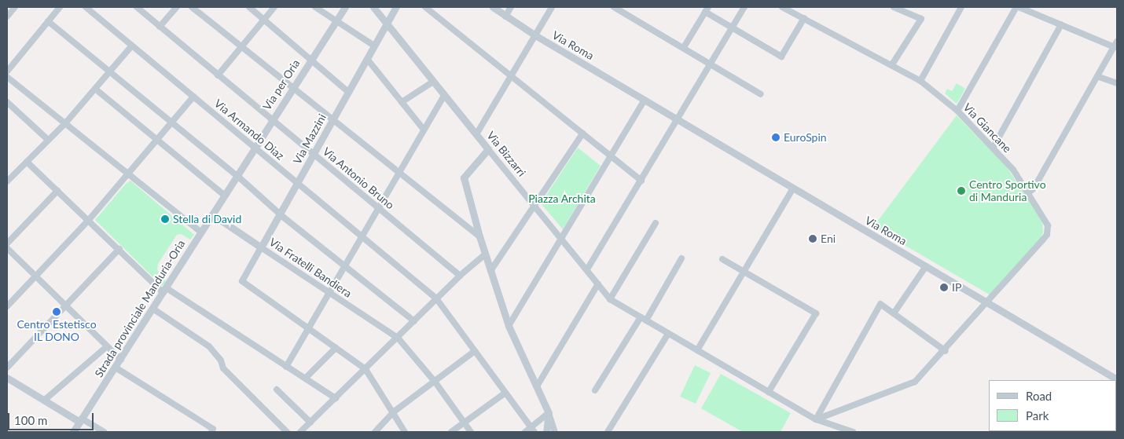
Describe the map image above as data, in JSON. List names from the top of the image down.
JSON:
{
  "streets": {
    "street": [
      "Via Roma",
      "Via per Oria",
      "Via Giancane",
      "Via Armando Diaz",
      "Via Mazzini",
      "Via Bizzarri",
      "Via Antonio Bruno",
      "Via Fratelli Bandiera",
      "Strada provinciale Manduria-Oria"
    ]
  },
  "crossings": [
    ["Via Roma", "Via Giancane"],
    ["Via per Oria", "Via Armando Diaz"],
    ["Via per Oria", "Via Antonio Bruno"],
    ["Via per Oria", "Strada provinciale Manduria-Oria"],
    ["Via Giancane", "Via Bizzarri"],
    ["Via Armando Diaz", "Via Mazzini"],
    ["Via Mazzini", "Via Bizzarri"],
    ["Via Mazzini", "Via Antonio Bruno"],
    ["Via Mazzini", "Via Fratelli Bandiera"],
    ["Via Fratelli Bandiera", "Strada provinciale Manduria-Oria"]
  ],
  "parks": ["Piazza Archita"],
  "places": [
    "EuroSpin",
    "Centro Sportivo di Manduria",
    "Stella di David",
    "Eni",
    "IP",
    "Centro Estetisco IL DONO"
  ],
  "legend": ["Road", "Park"],
  "scale_bar": "100 m"
}
